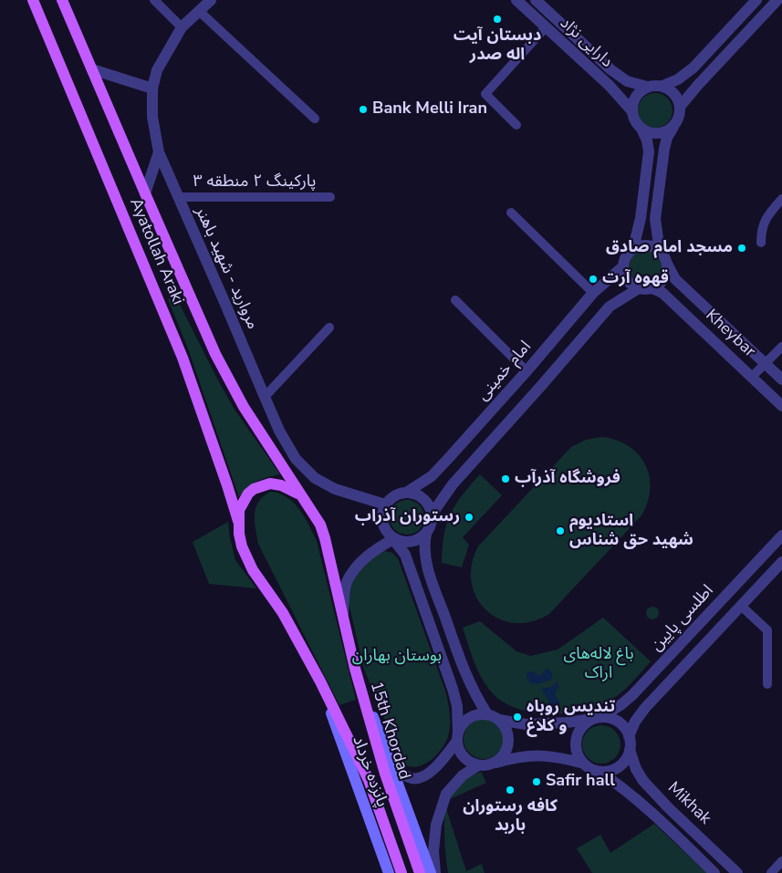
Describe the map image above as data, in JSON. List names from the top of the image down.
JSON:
{
  "streets": {
    "main road": ["Ayatollah Araki", "15th Khordad", "پانزده خرداد"],
    "street": [
      "دارایی نژاد",
      "پارکینگ ۲ منطقه ۳",
      "مروارید - شهید باهنر",
      "Kheybar",
      "امام خمینی",
      "اطلسی پایین",
      "Mikhak"
    ]
  },
  "crossings": [
    ["پارکینگ ۲ منطقه ۳", "مروارید - شهید باهنر"],
    ["Ayatollah Araki", "15th Khordad"],
    ["مروارید - شهید باهنر", "امام خمینی"],
    ["Kheybar", "امام خمینی"],
    ["اطلسی پایین", "Mikhak"],
    ["15th Khordad", "پانزده خرداد"]
  ],
  "parks": ["باغ لاله‌های اراک", "بوستان بهاران"],
  "places": [
    "دبستان آیت اله صدر",
    "Bank Melli Iran",
    "مسجد امام صادق",
    "قهوه آرت",
    "فروشگاه آذرآب",
    "رستوران آذراب",
    "استادیوم شهید حق شناس",
    "تندیس روباه و کلاغ",
    "Safir hall",
    "کافه رستوران باربد"
  ]
}
